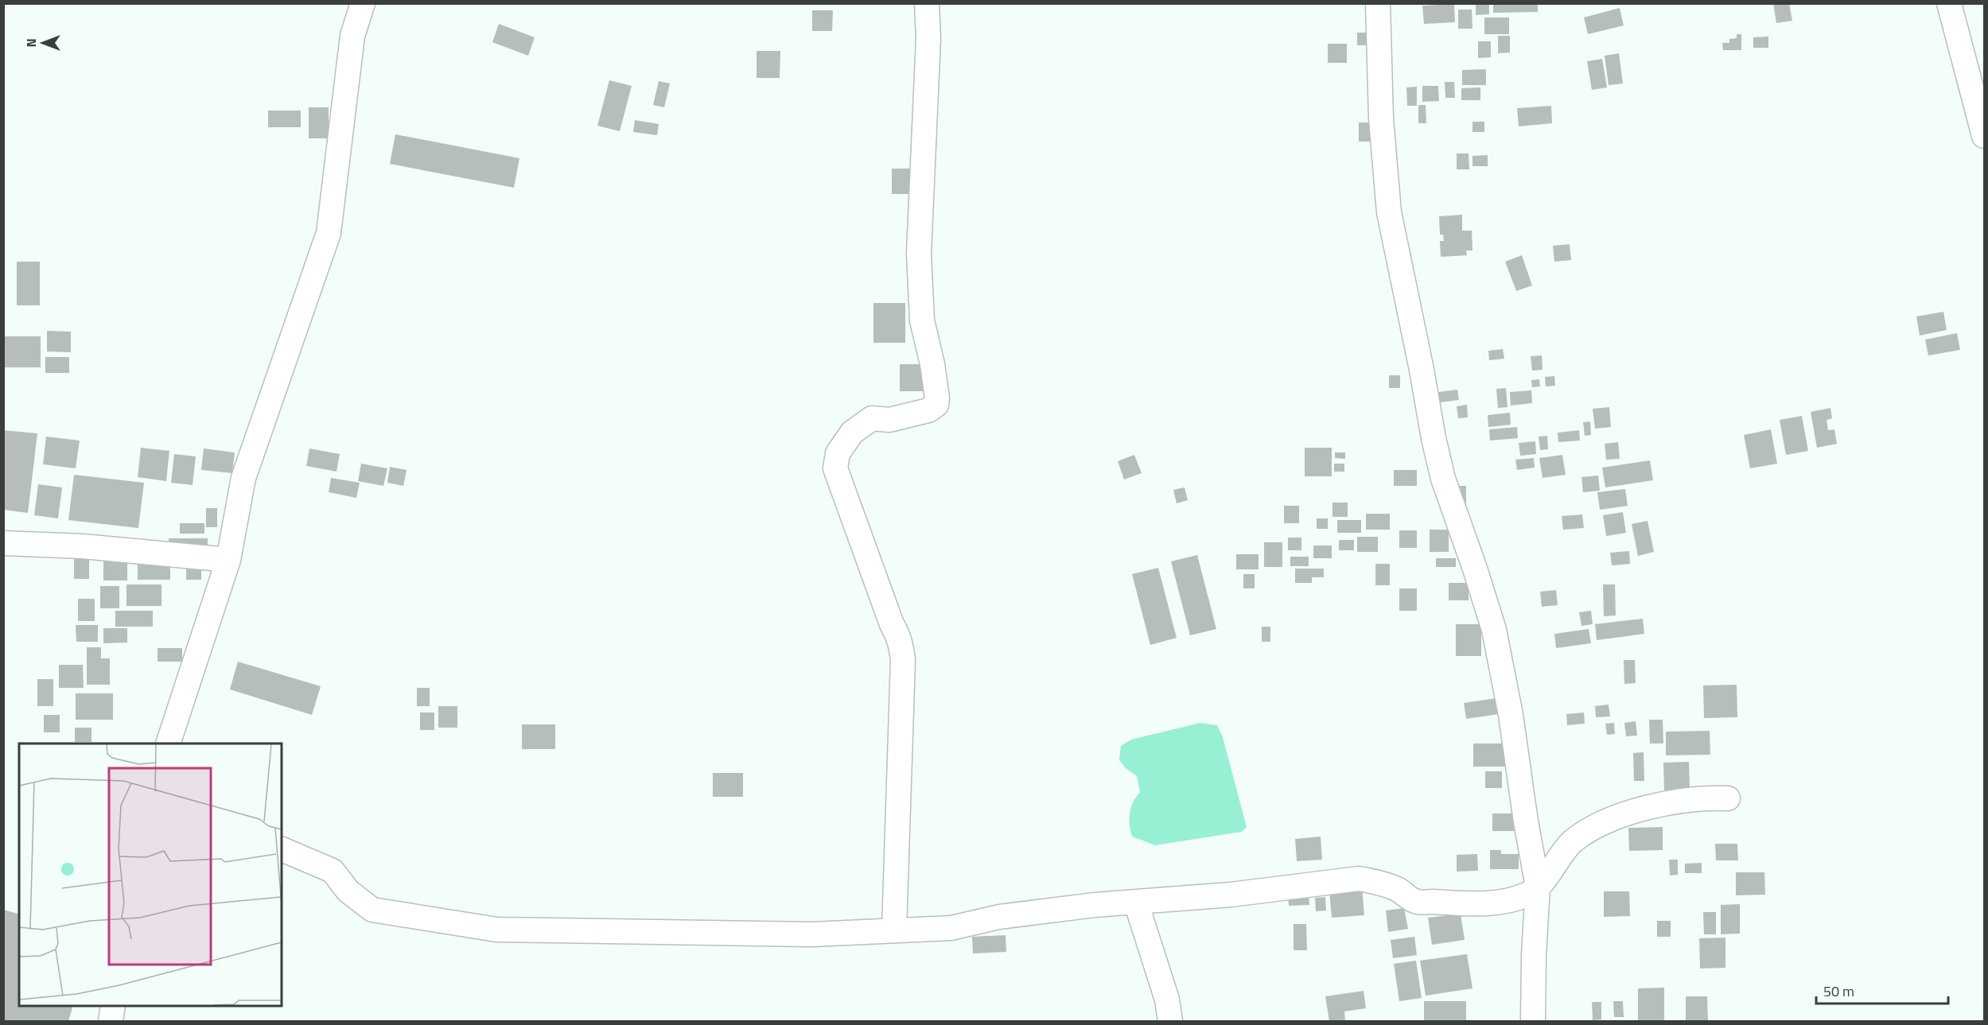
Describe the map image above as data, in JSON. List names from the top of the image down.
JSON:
{
  "scale_bar": "50 m",
  "north": "left"
}
